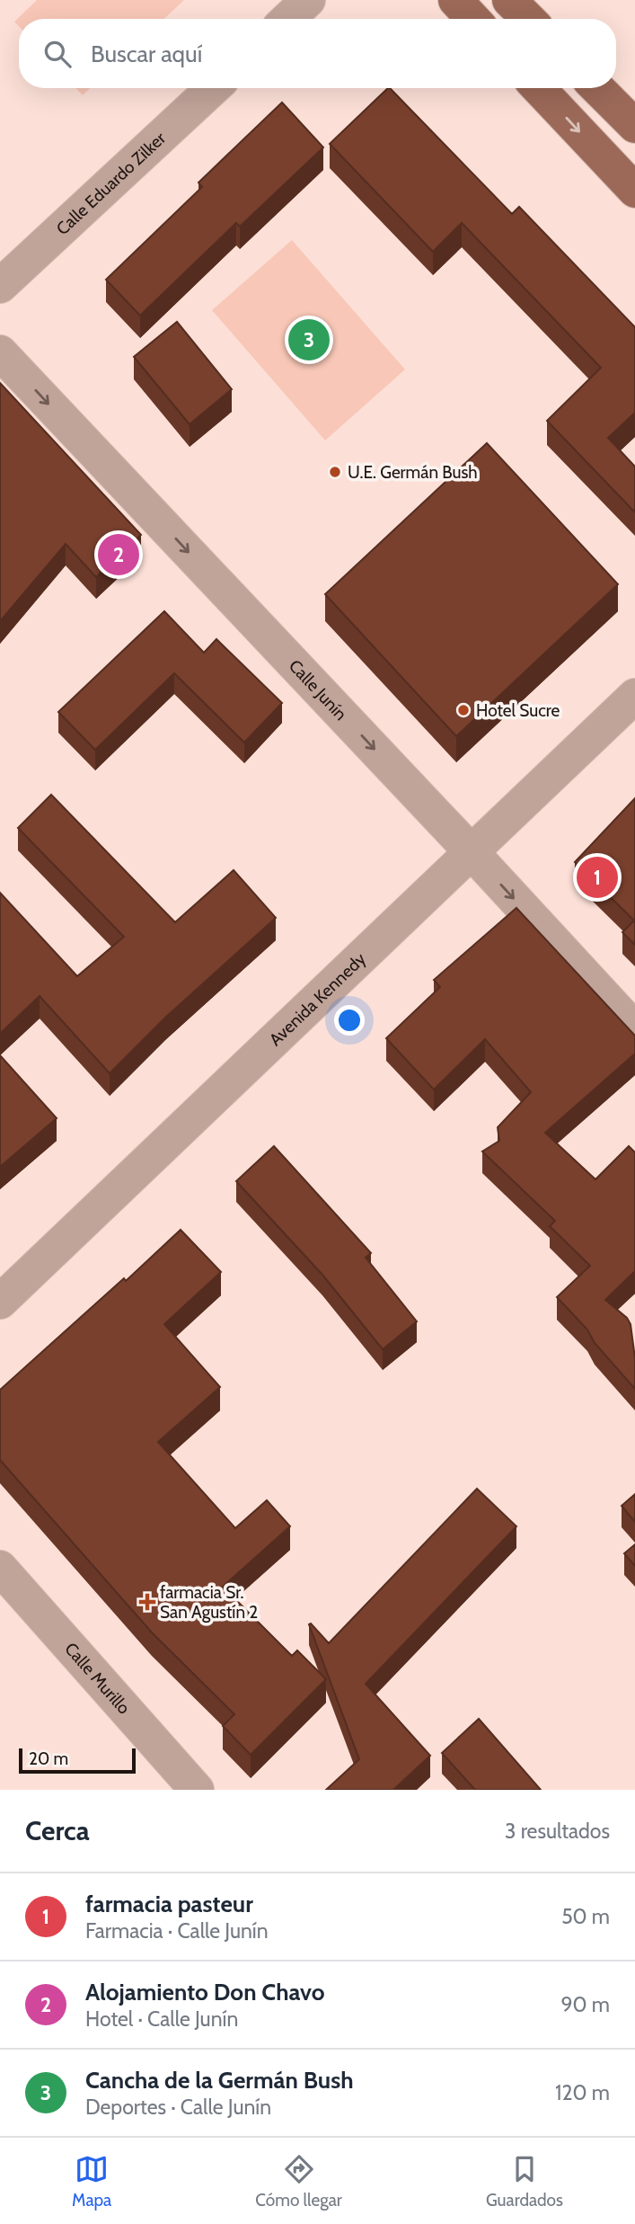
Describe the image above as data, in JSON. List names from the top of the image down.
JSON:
{
  "streets": {
    "street": [
      "Calle Eduardo Zilker",
      "Calle Junín",
      "Avenida Kennedy",
      "Calle Murillo"
    ]
  },
  "crossings": [
    ["Calle Junín", "Avenida Kennedy"]
  ],
  "one_way": ["Calle Junín"],
  "places": {
    "other": ["U.E. Germán Bush", "Hotel Sucre"],
    "health": ["farmacia Sr. San Agustín 2"]
  },
  "scale_bar": "20 m",
  "page": {
    "search": "Buscar aquí",
    "pins": ["3", "2", "1"],
    "scale": "20 m",
    "heading": ["Cerca", "3 resultados"],
    "list": [
      {
        "mark": "1",
        "name": "farmacia pasteur",
        "note": "Farmacia · Calle Junín",
        "value": "50 m"
      },
      {
        "mark": "2",
        "name": "Alojamiento Don Chavo",
        "note": "Hotel · Calle Junín",
        "value": "90 m"
      },
      {
        "mark": "3",
        "name": "Cancha de la Germán Bush",
        "note": "Deportes · Calle Junín",
        "value": "120 m"
      }
    ],
    "nav": ["Mapa", "Cómo llegar", "Guardados"]
  }
}
